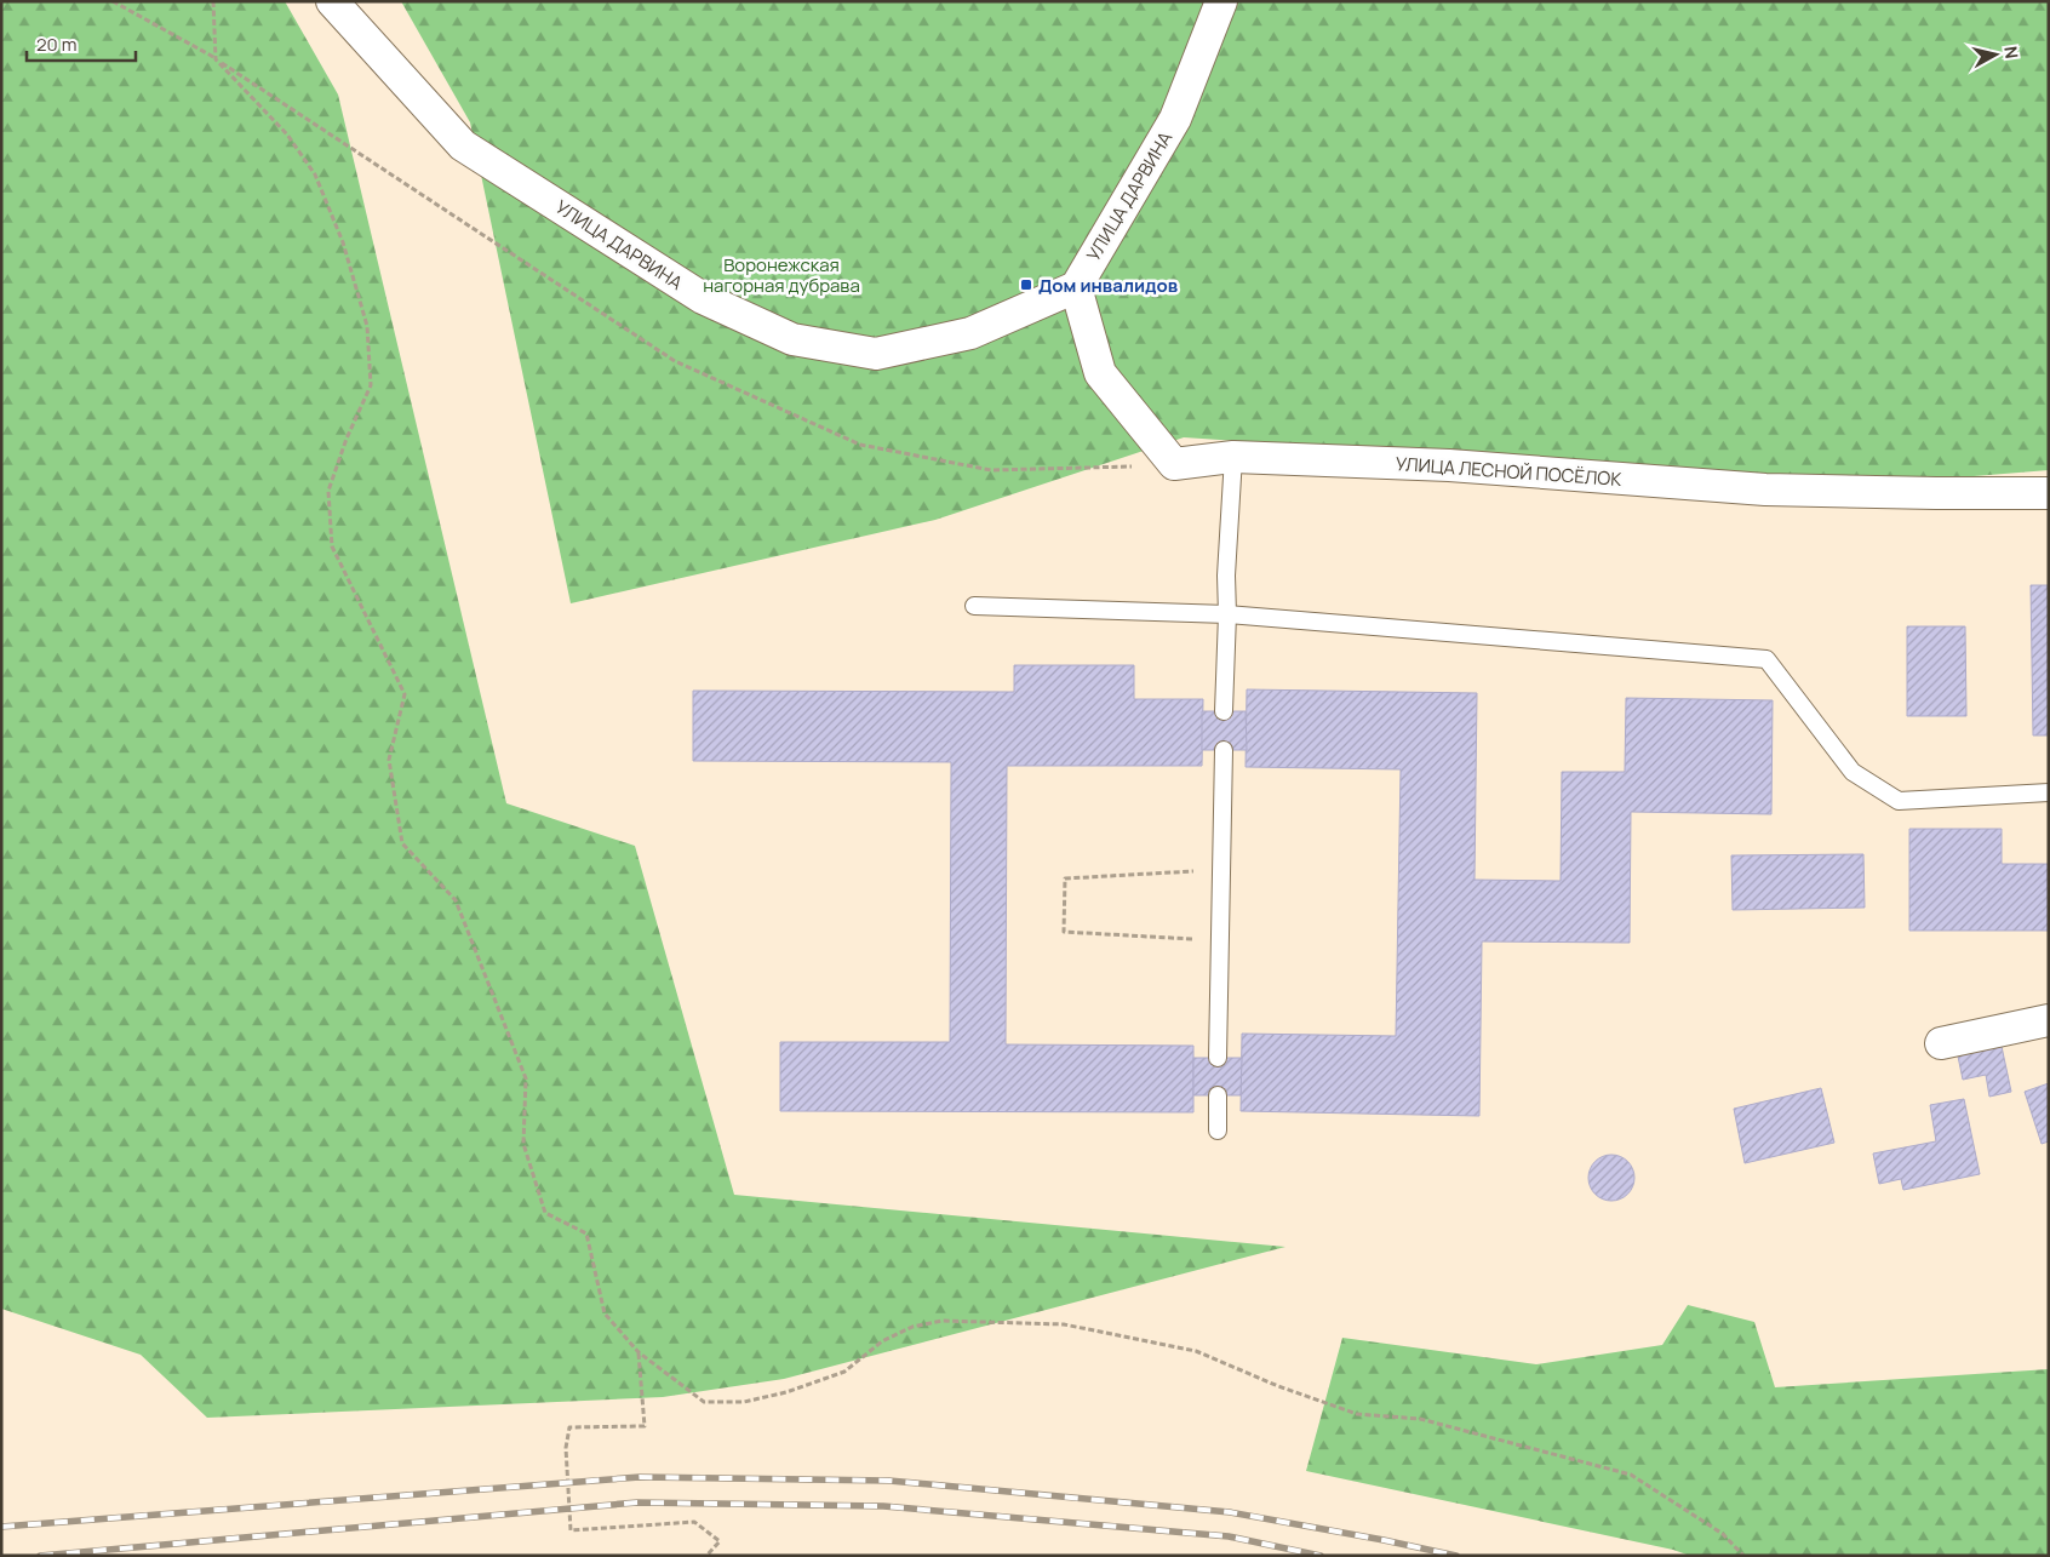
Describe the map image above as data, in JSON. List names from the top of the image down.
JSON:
{
  "streets": {
    "street": ["УЛИЦА ДАРВИНА", "УЛИЦА ЛЕСНОЙ ПОСЁЛОК"]
  },
  "crossings": [
    ["УЛИЦА ДАРВИНА", "УЛИЦА ЛЕСНОЙ ПОСЁЛОК"]
  ],
  "parks": ["Воронежская нагорная дубрава"],
  "places": {
    "transit": ["Дом инвалидов"]
  },
  "scale_bar": "20 m",
  "north": "right"
}
